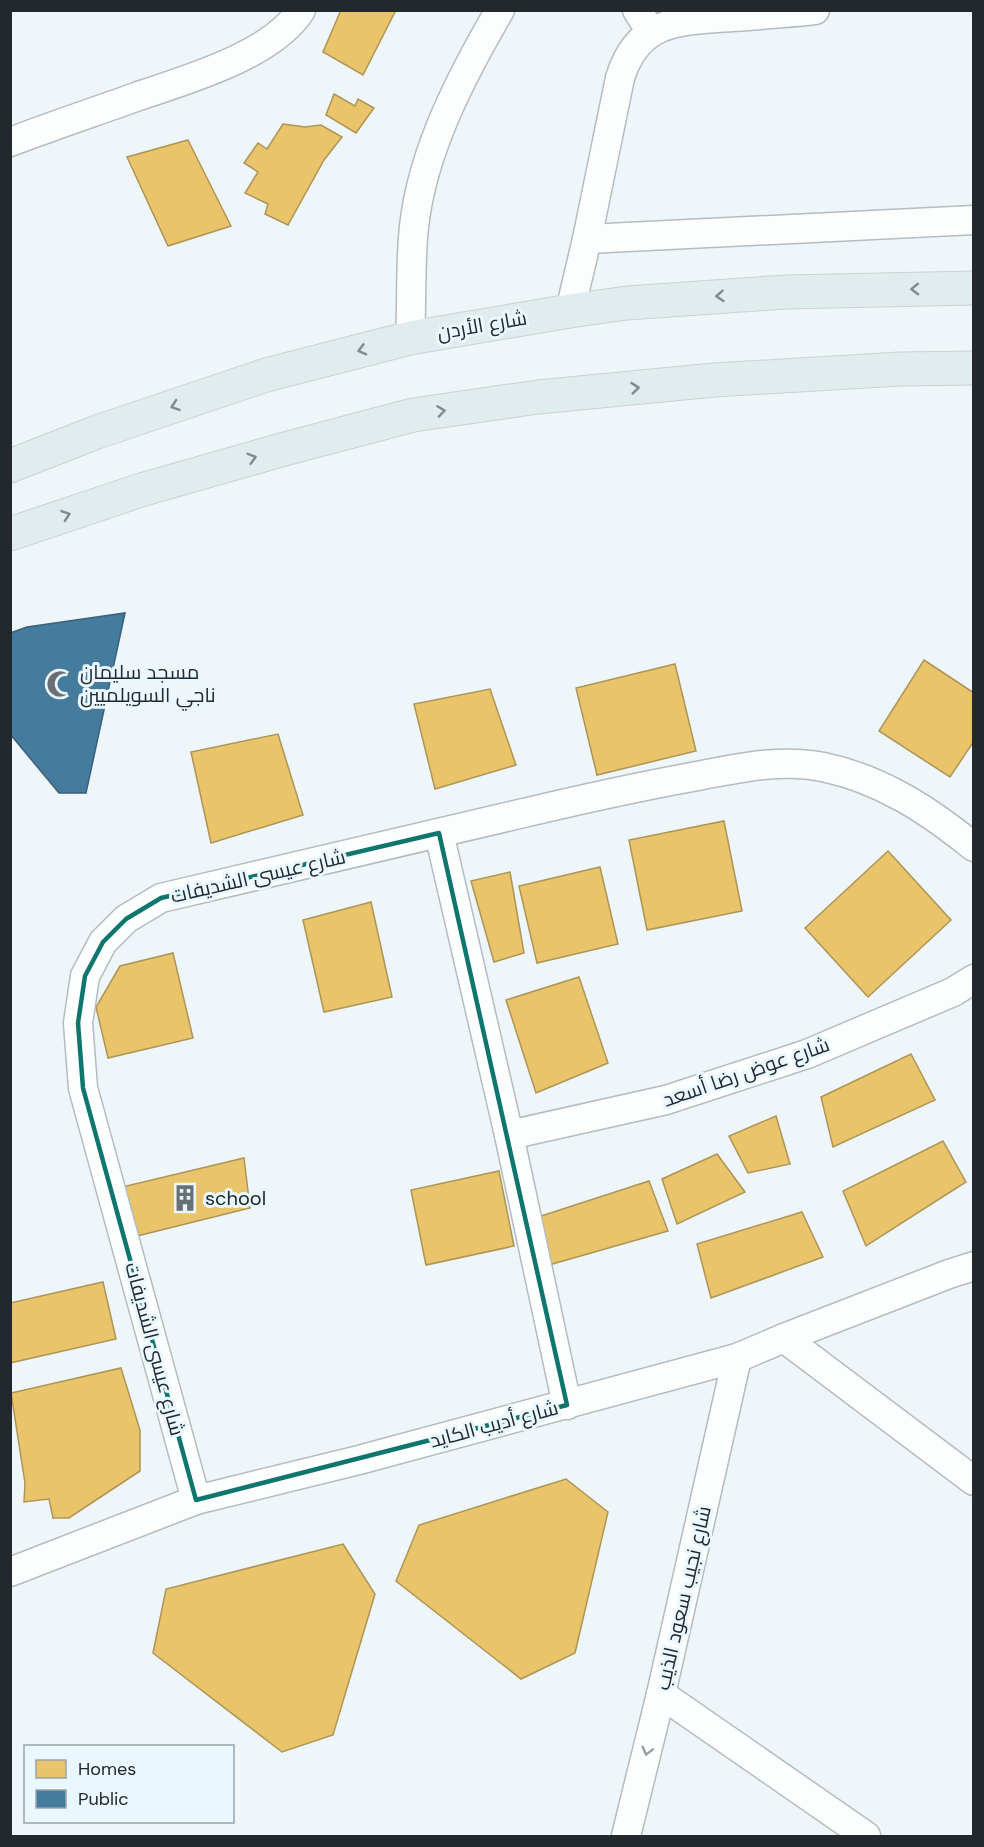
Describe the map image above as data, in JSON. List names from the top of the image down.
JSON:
{
  "streets": {
    "highway": ["شارع الأردن"],
    "street": [
      "شارع عيسى الشديفات",
      "شارع عوض رضا أسعد",
      "شارع أديب الكايد",
      "شارع نجيب سعود الذيب"
    ]
  },
  "crossings": [
    ["شارع عيسى الشديفات", "شارع أديب الكايد"],
    ["شارع أديب الكايد", "شارع نجيب سعود الذيب"]
  ],
  "places": {
    "mosque": ["مسجد سليمان ناجي السويلميين"],
    "building": ["school"]
  },
  "legend": ["Homes", "Public"]
}
